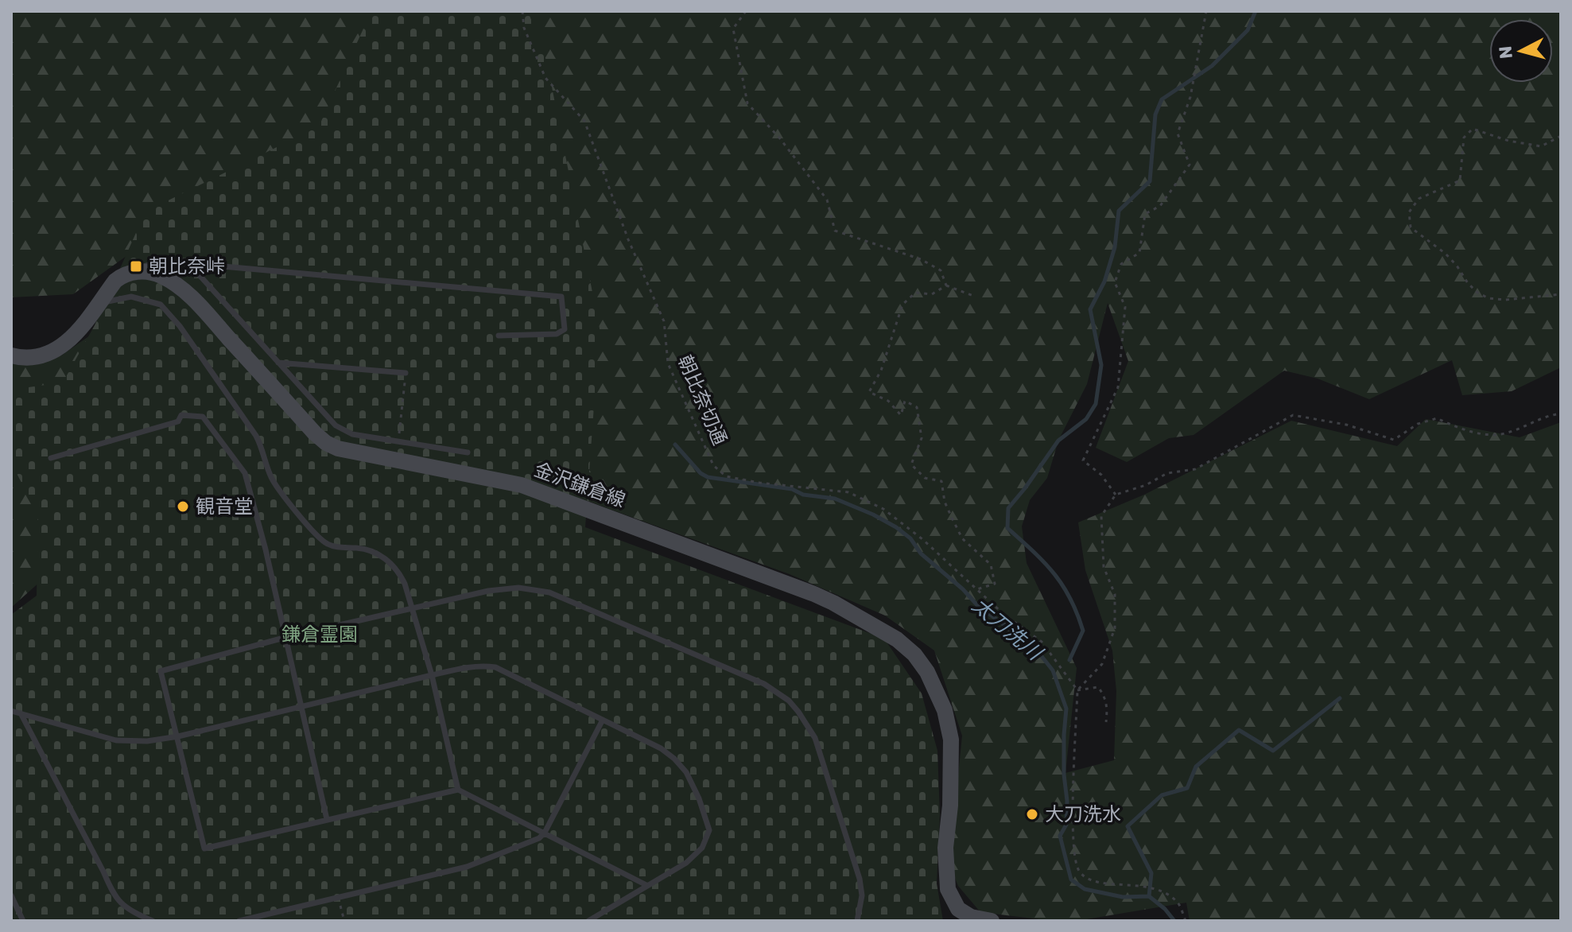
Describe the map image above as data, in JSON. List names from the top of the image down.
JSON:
{
  "streets": {
    "main road": ["金沢鎌倉線"],
    "path": ["朝比奈切通"]
  },
  "water": ["太刀洗川"],
  "parks": ["鎌倉霊園"],
  "places": {
    "transit": ["朝比奈峠"],
    "other": ["観音堂", "大刀洗水"]
  },
  "north": "left"
}
